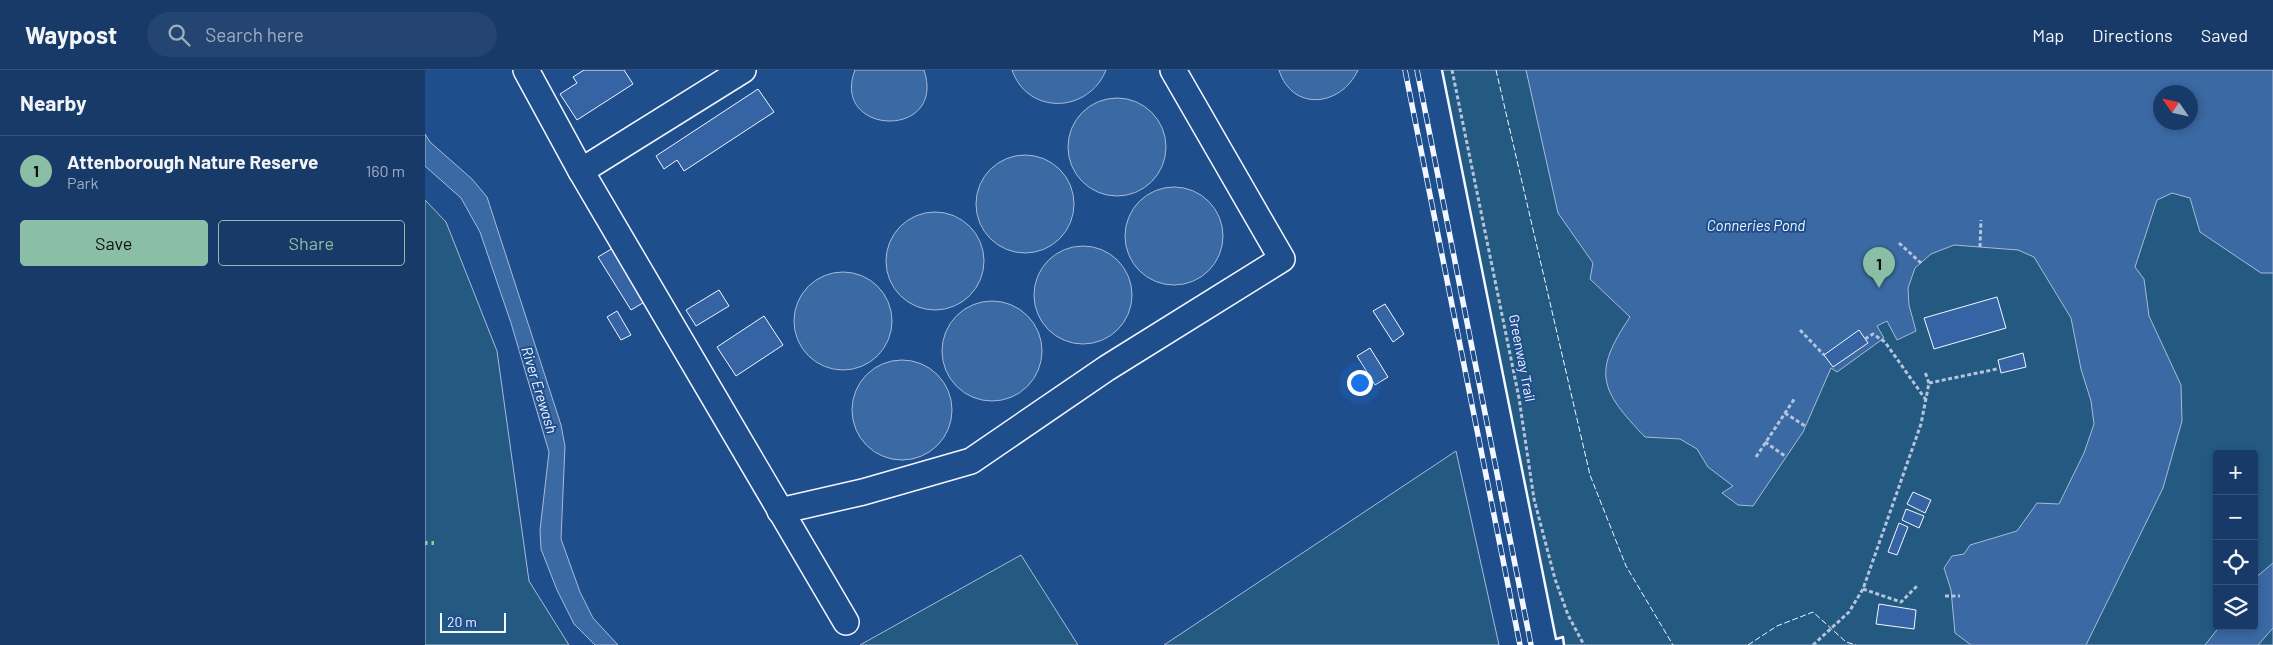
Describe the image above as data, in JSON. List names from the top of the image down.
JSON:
{
  "streets": {
    "path": ["Greenway Trail"]
  },
  "water": ["Conneries Pond", "River Erewash"],
  "scale_bar": "20 m",
  "north": "top left",
  "page": {
    "header": "Waypost",
    "search": "Search here",
    "nav": ["Map", "Directions", "Saved"],
    "heading": "Nearby",
    "list": [
      {
        "mark": "1",
        "name": "Attenborough Nature Reserve",
        "note": "Park",
        "value": "160 m"
      }
    ],
    "buttons": ["Save", "Share"],
    "pins": "1",
    "map_buttons": ["+", "−"],
    "scale": "20 m"
  }
}
